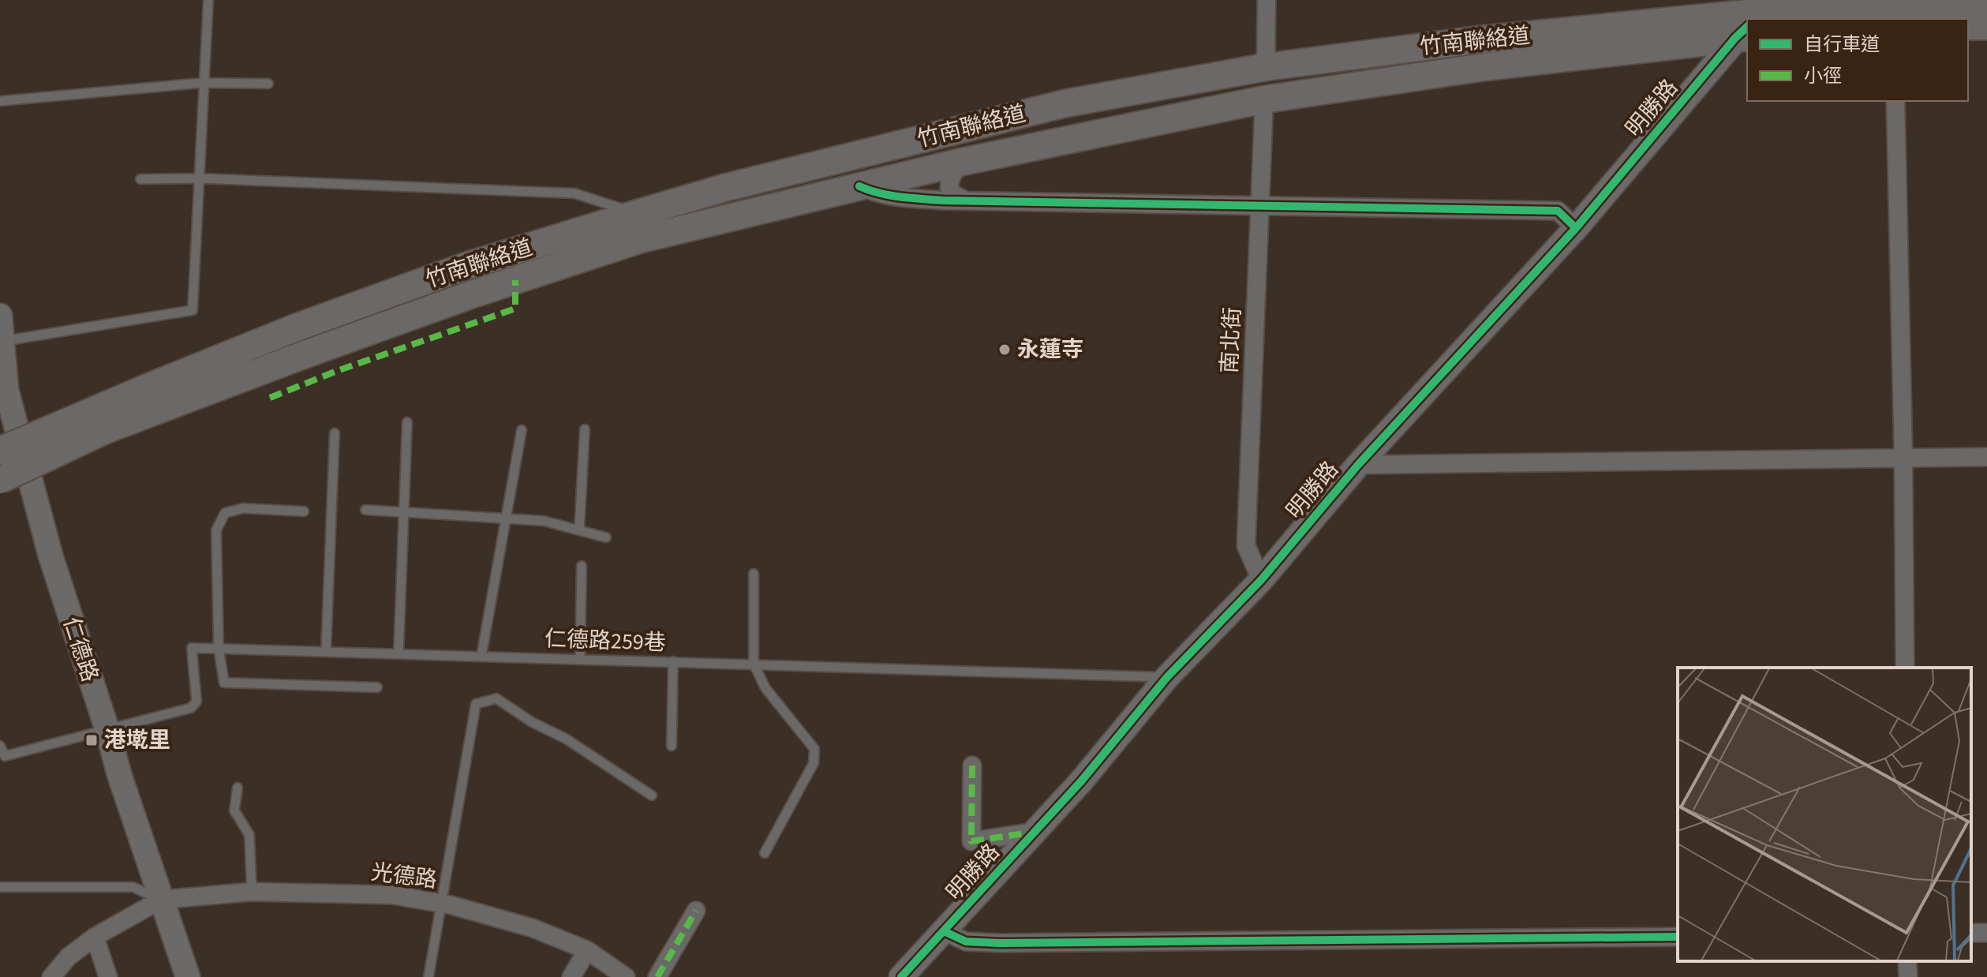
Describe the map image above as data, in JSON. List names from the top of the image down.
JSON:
{
  "streets": {
    "main road": ["竹南聯絡道"],
    "street": [
      "明勝路",
      "南北街",
      "仁德路",
      "光德路"
    ],
    "lane": ["仁德路259巷"]
  },
  "crossings": [
    ["竹南聯絡道", "南北街"],
    ["明勝路", "南北街"],
    ["明勝路", "仁德路259巷"],
    ["仁德路259巷", "仁德路"],
    ["仁德路", "光德路"]
  ],
  "places": {
    "other": ["永蓮寺"],
    "transit": ["港墘里"]
  },
  "legend": ["自行車道", "小徑"]
}
